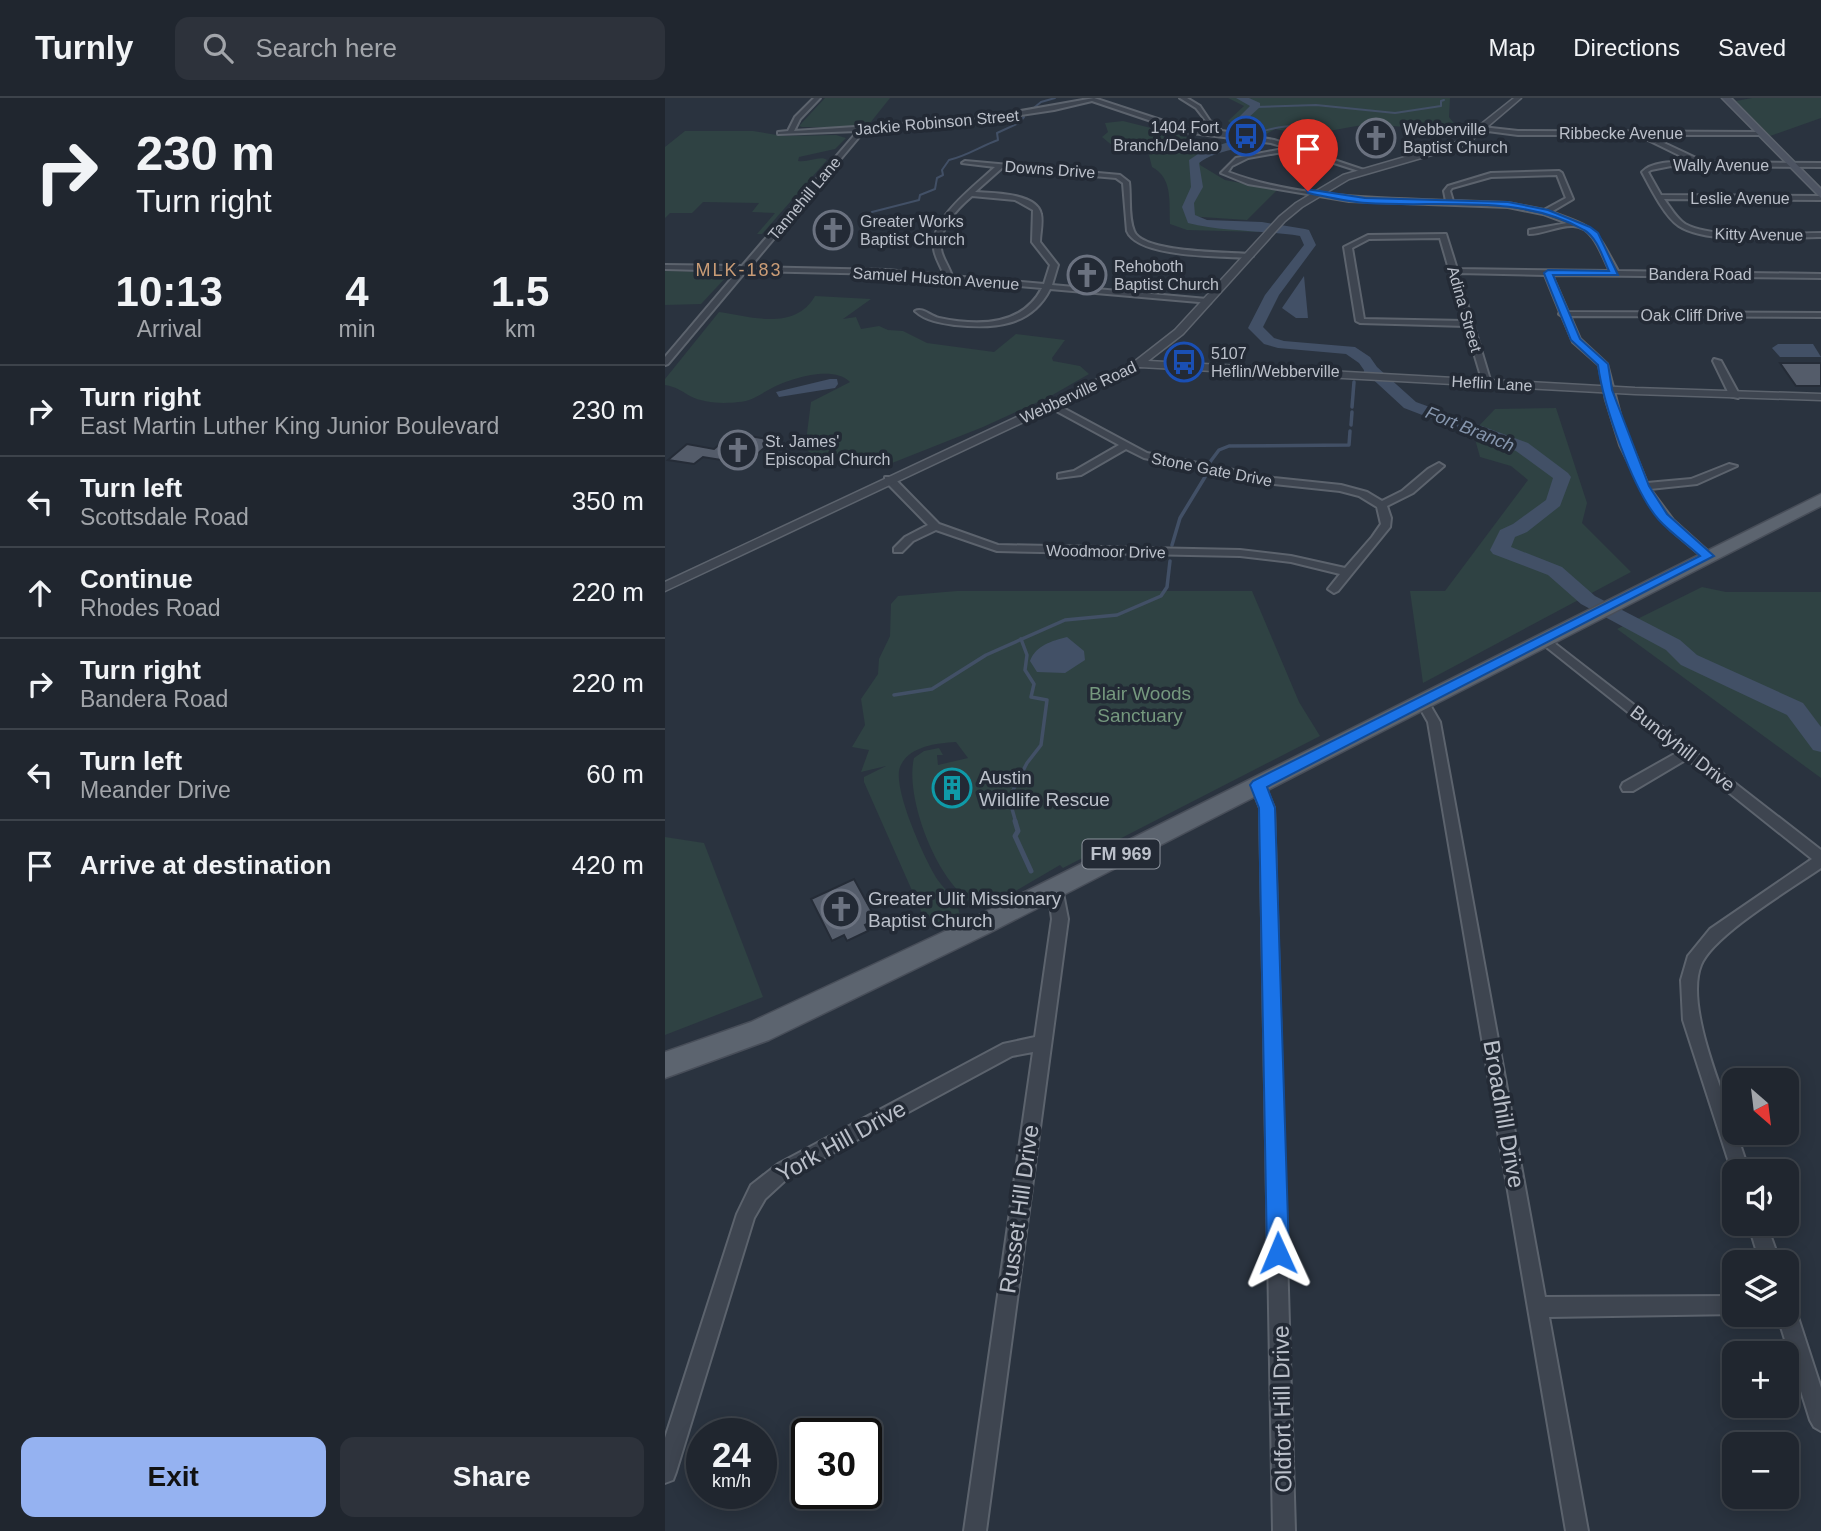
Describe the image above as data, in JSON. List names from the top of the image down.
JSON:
{
  "streets": {
    "main road": ["FM 969"],
    "street": [
      "Jackie Robinson Street",
      "Ribbecke Avenue",
      "Wally Avenue",
      "Downs Drive",
      "Tannehill Lane",
      "Leslie Avenue",
      "Kitty Avenue",
      "Bandera Road",
      "Samuel Huston Avenue",
      "Adina Street",
      "Oak Cliff Drive",
      "Heflin Lane",
      "Webberville Road",
      "Stone Gate Drive",
      "Woodmoor Drive",
      "Bundyhill Drive",
      "Broadhill Drive",
      "York Hill Drive",
      "Russet Hill Drive",
      "Oldfort Hill Drive"
    ]
  },
  "crossings": [
    ["Jackie Robinson Street", "Tannehill Lane"],
    ["Ribbecke Avenue", "Webberville Road"],
    ["Wally Avenue", "Leslie Avenue"],
    ["Wally Avenue", "Kitty Avenue"],
    ["Downs Drive", "Webberville Road"],
    ["Tannehill Lane", "Samuel Huston Avenue"],
    ["Leslie Avenue", "Kitty Avenue"],
    ["Bandera Road", "Adina Street"],
    ["Samuel Huston Avenue", "Webberville Road"],
    ["Adina Street", "Heflin Lane"],
    ["Heflin Lane", "Webberville Road"],
    ["Webberville Road", "Stone Gate Drive"],
    ["Webberville Road", "Woodmoor Drive"],
    ["Bundyhill Drive", "FM 969"],
    ["FM 969", "Broadhill Drive"],
    ["FM 969", "Russet Hill Drive"],
    ["FM 969", "Oldfort Hill Drive"],
    ["York Hill Drive", "Russet Hill Drive"]
  ],
  "districts": ["MLK-183"],
  "water": ["Fort Branch"],
  "parks": ["Blair Woods Sanctuary"],
  "places": {
    "bus stop": ["1404 Fort Branch/Delano", "5107 Heflin/Webberville"],
    "church": [
      "Webberville Baptist Church",
      "Greater Works Baptist Church",
      "Rehoboth Baptist Church",
      "St. James' Episcopal Church",
      "Greater Ulit Missionary Baptist Church"
    ],
    "building": ["Austin Wildlife Rescue"]
  },
  "north": "bottom right",
  "page": {
    "header": "Turnly",
    "search": "Search here",
    "nav": ["Map", "Directions", "Saved"],
    "turn": ["230 m", "Turn right"],
    "eta": [
      "10:13",
      "Arrival",
      "4",
      "min",
      "1.5",
      "km"
    ],
    "list": [
      {
        "name": "Turn right",
        "note": "East Martin Luther King Junior Boulevard",
        "value": "230 m"
      },
      {
        "name": "Turn left",
        "note": "Scottsdale Road",
        "value": "350 m"
      },
      {
        "name": "Continue",
        "note": "Rhodes Road",
        "value": "220 m"
      },
      {
        "name": "Turn right",
        "note": "Bandera Road",
        "value": "220 m"
      },
      {
        "name": "Turn left",
        "note": "Meander Drive",
        "value": "60 m"
      },
      {
        "name": "Arrive at destination",
        "value": "420 m"
      }
    ],
    "map_buttons": ["+", "−"],
    "speed": "24 km/h",
    "limit": "30",
    "buttons": ["Exit", "Share"]
  }
}
